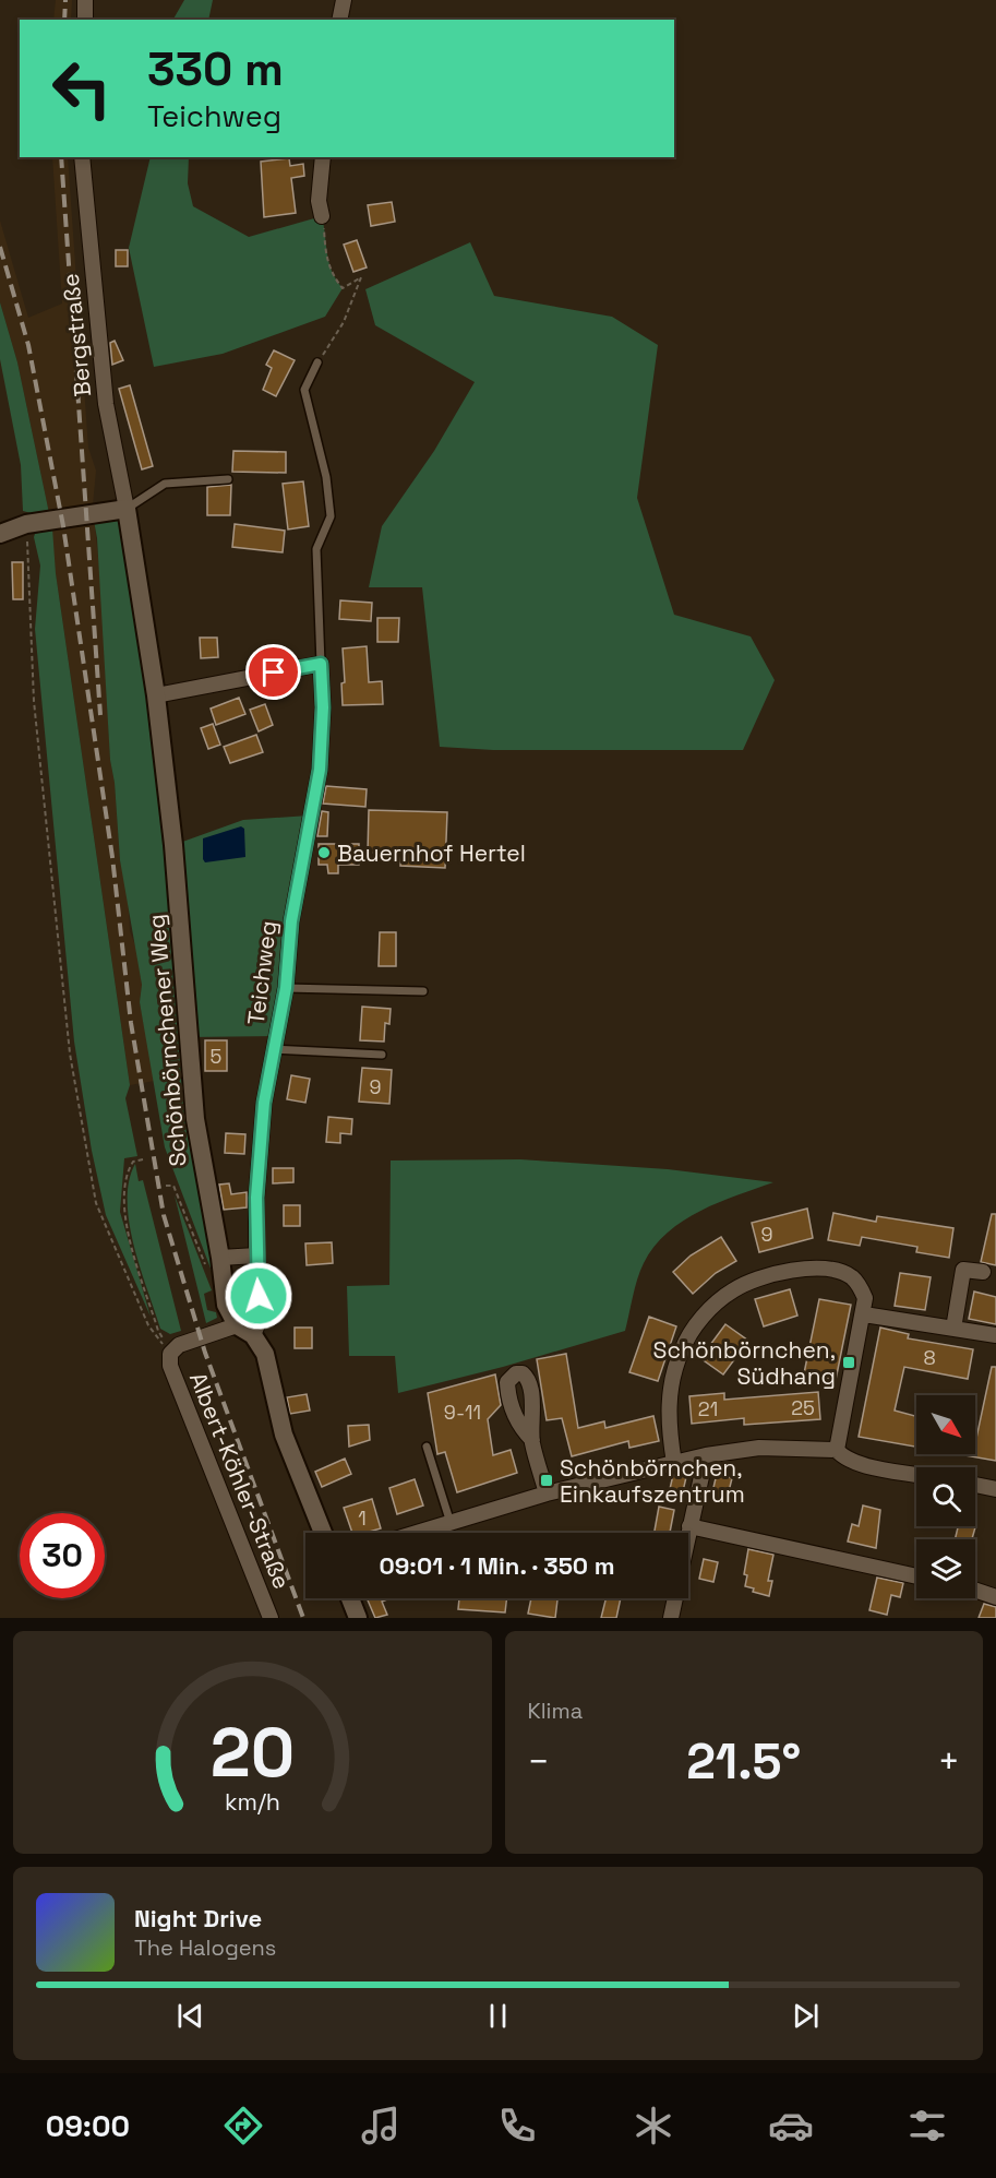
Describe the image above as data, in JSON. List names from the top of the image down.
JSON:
{
  "streets": {
    "street": [
      "Bergstraße",
      "Teichweg",
      "Schönbörnchener Weg",
      "Albert-Köhler-Straße"
    ]
  },
  "crossings": [
    ["Bergstraße", "Schönbörnchener Weg"],
    ["Schönbörnchener Weg", "Albert-Köhler-Straße"]
  ],
  "places": {
    "other": ["Bauernhof Hertel"],
    "transit": ["Schönbörnchen, Südhang", "Schönbörnchen, Einkaufszentrum"]
  },
  "house_numbers": [
    "5",
    "9",
    "9",
    "8",
    "25",
    "21",
    "9-11",
    "1"
  ],
  "north": "bottom right",
  "page": {
    "turn": ["330 m", "Teichweg"],
    "limit": "30",
    "trip": "09:01 · 1 Min. · 350 m",
    "tile": "Klima",
    "heat": ["−", "21.5°", "+"],
    "song": ["Night Drive", "The Halogens"],
    "tabs": "09:00",
    "gauge": ["20", "km/h"]
  }
}
